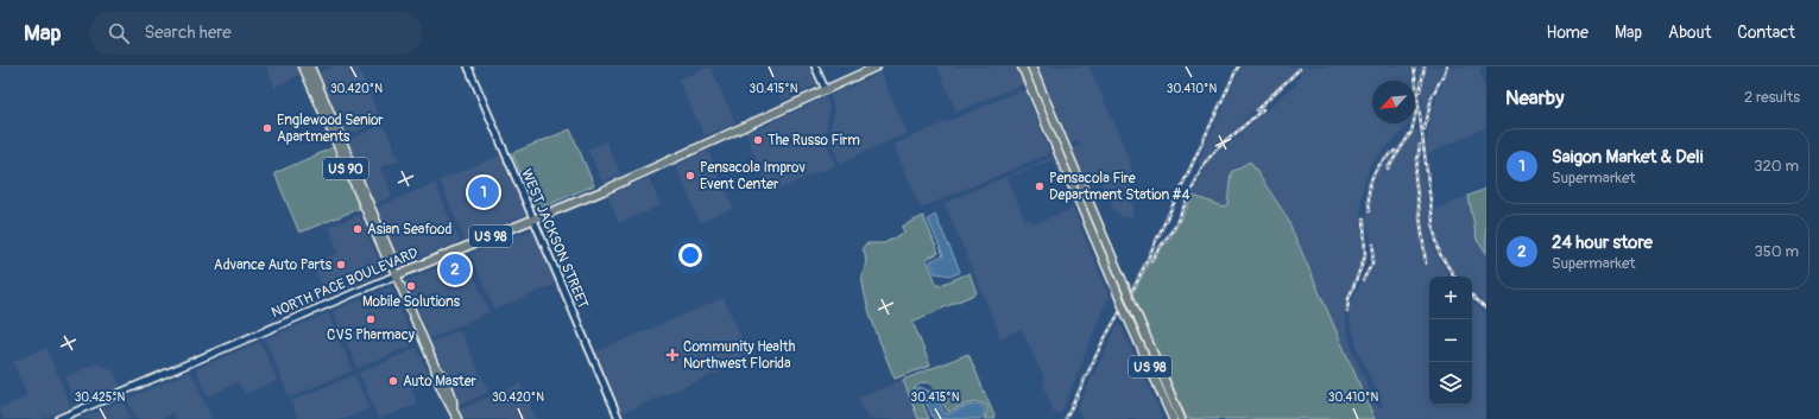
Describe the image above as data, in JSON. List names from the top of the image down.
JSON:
{
  "streets": {
    "main road": ["US 90", "US 98", "NORTH PACE BOULEVARD"],
    "street": ["WEST JACKSON STREET"]
  },
  "crossings": [
    ["US 90", "NORTH PACE BOULEVARD"],
    ["WEST JACKSON STREET", "NORTH PACE BOULEVARD"]
  ],
  "places": {
    "other": [
      "Englewood Senior Apartments",
      "The Russo Firm",
      "Pensacola Improv Event Center",
      "Pensacola Fire Department Station #4",
      "Asian Seafood",
      "Advance Auto Parts",
      "Mobile Solutions",
      "CVS Pharmacy",
      "Auto Master"
    ],
    "health": ["Community Health Northwest Florida"]
  },
  "north": "bottom left",
  "page": {
    "header": "Map",
    "search": "Search here",
    "nav": [
      "Home",
      "Map",
      "About",
      "Contact"
    ],
    "heading": ["Nearby", "2 results"],
    "list": [
      {
        "mark": "1",
        "name": "Saigon Market & Deli",
        "note": "Supermarket",
        "value": "320 m"
      },
      {
        "mark": "2",
        "name": "24 hour store",
        "note": "Supermarket",
        "value": "350 m"
      }
    ],
    "pins": ["1", "2"],
    "map_buttons": ["+", "−"]
  },
  "coordinates": [
    "30.420°N",
    "30.415°N",
    "30.410°N",
    "30.425°N"
  ]
}
